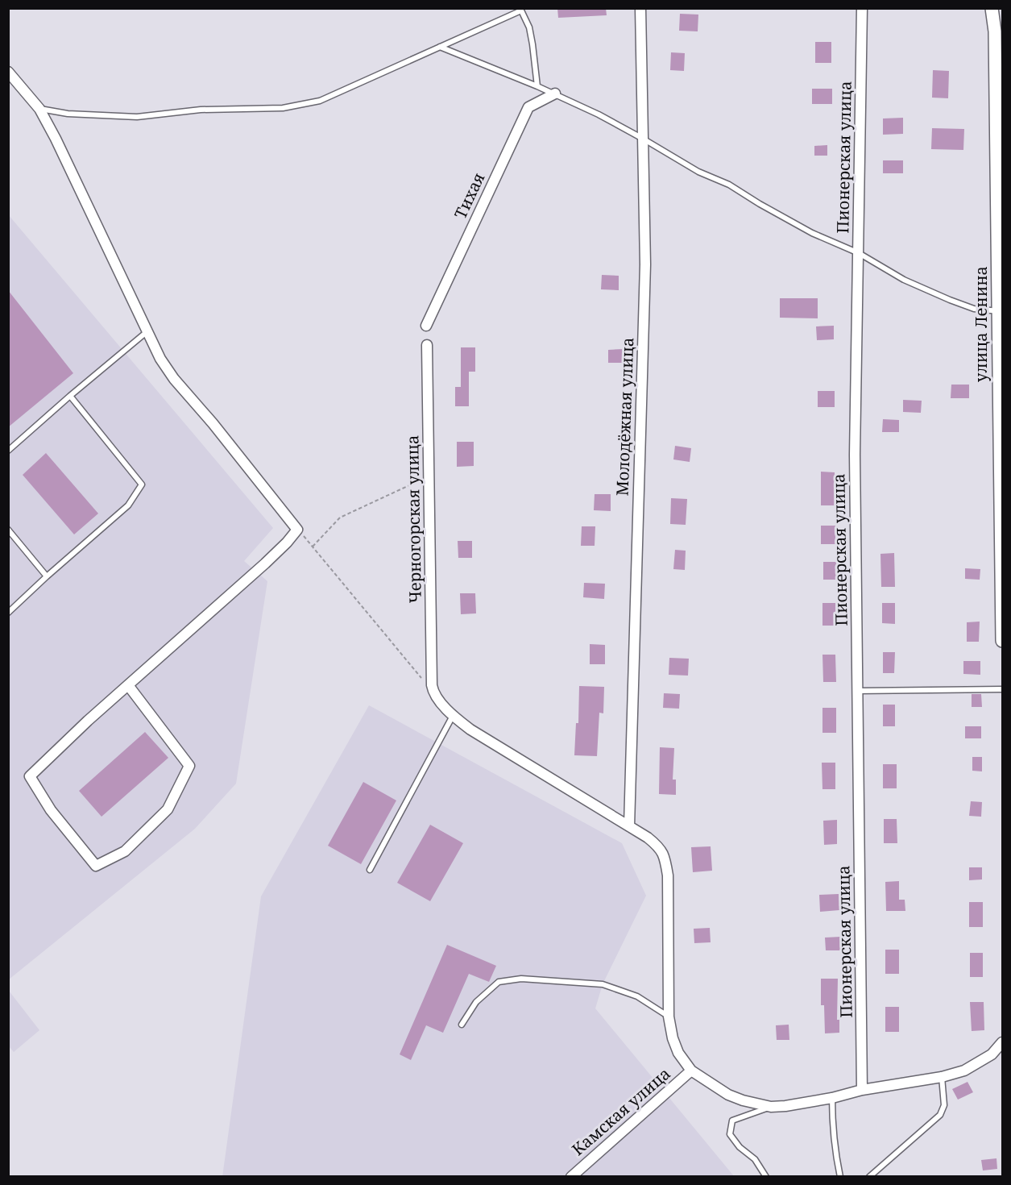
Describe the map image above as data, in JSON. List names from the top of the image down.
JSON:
{
  "streets": {
    "street": [
      "Пионерская улица",
      "Тихая",
      "улица Ленина",
      "Молодёжная улица",
      "Черногорская улица",
      "Камская улица"
    ]
  }
}
